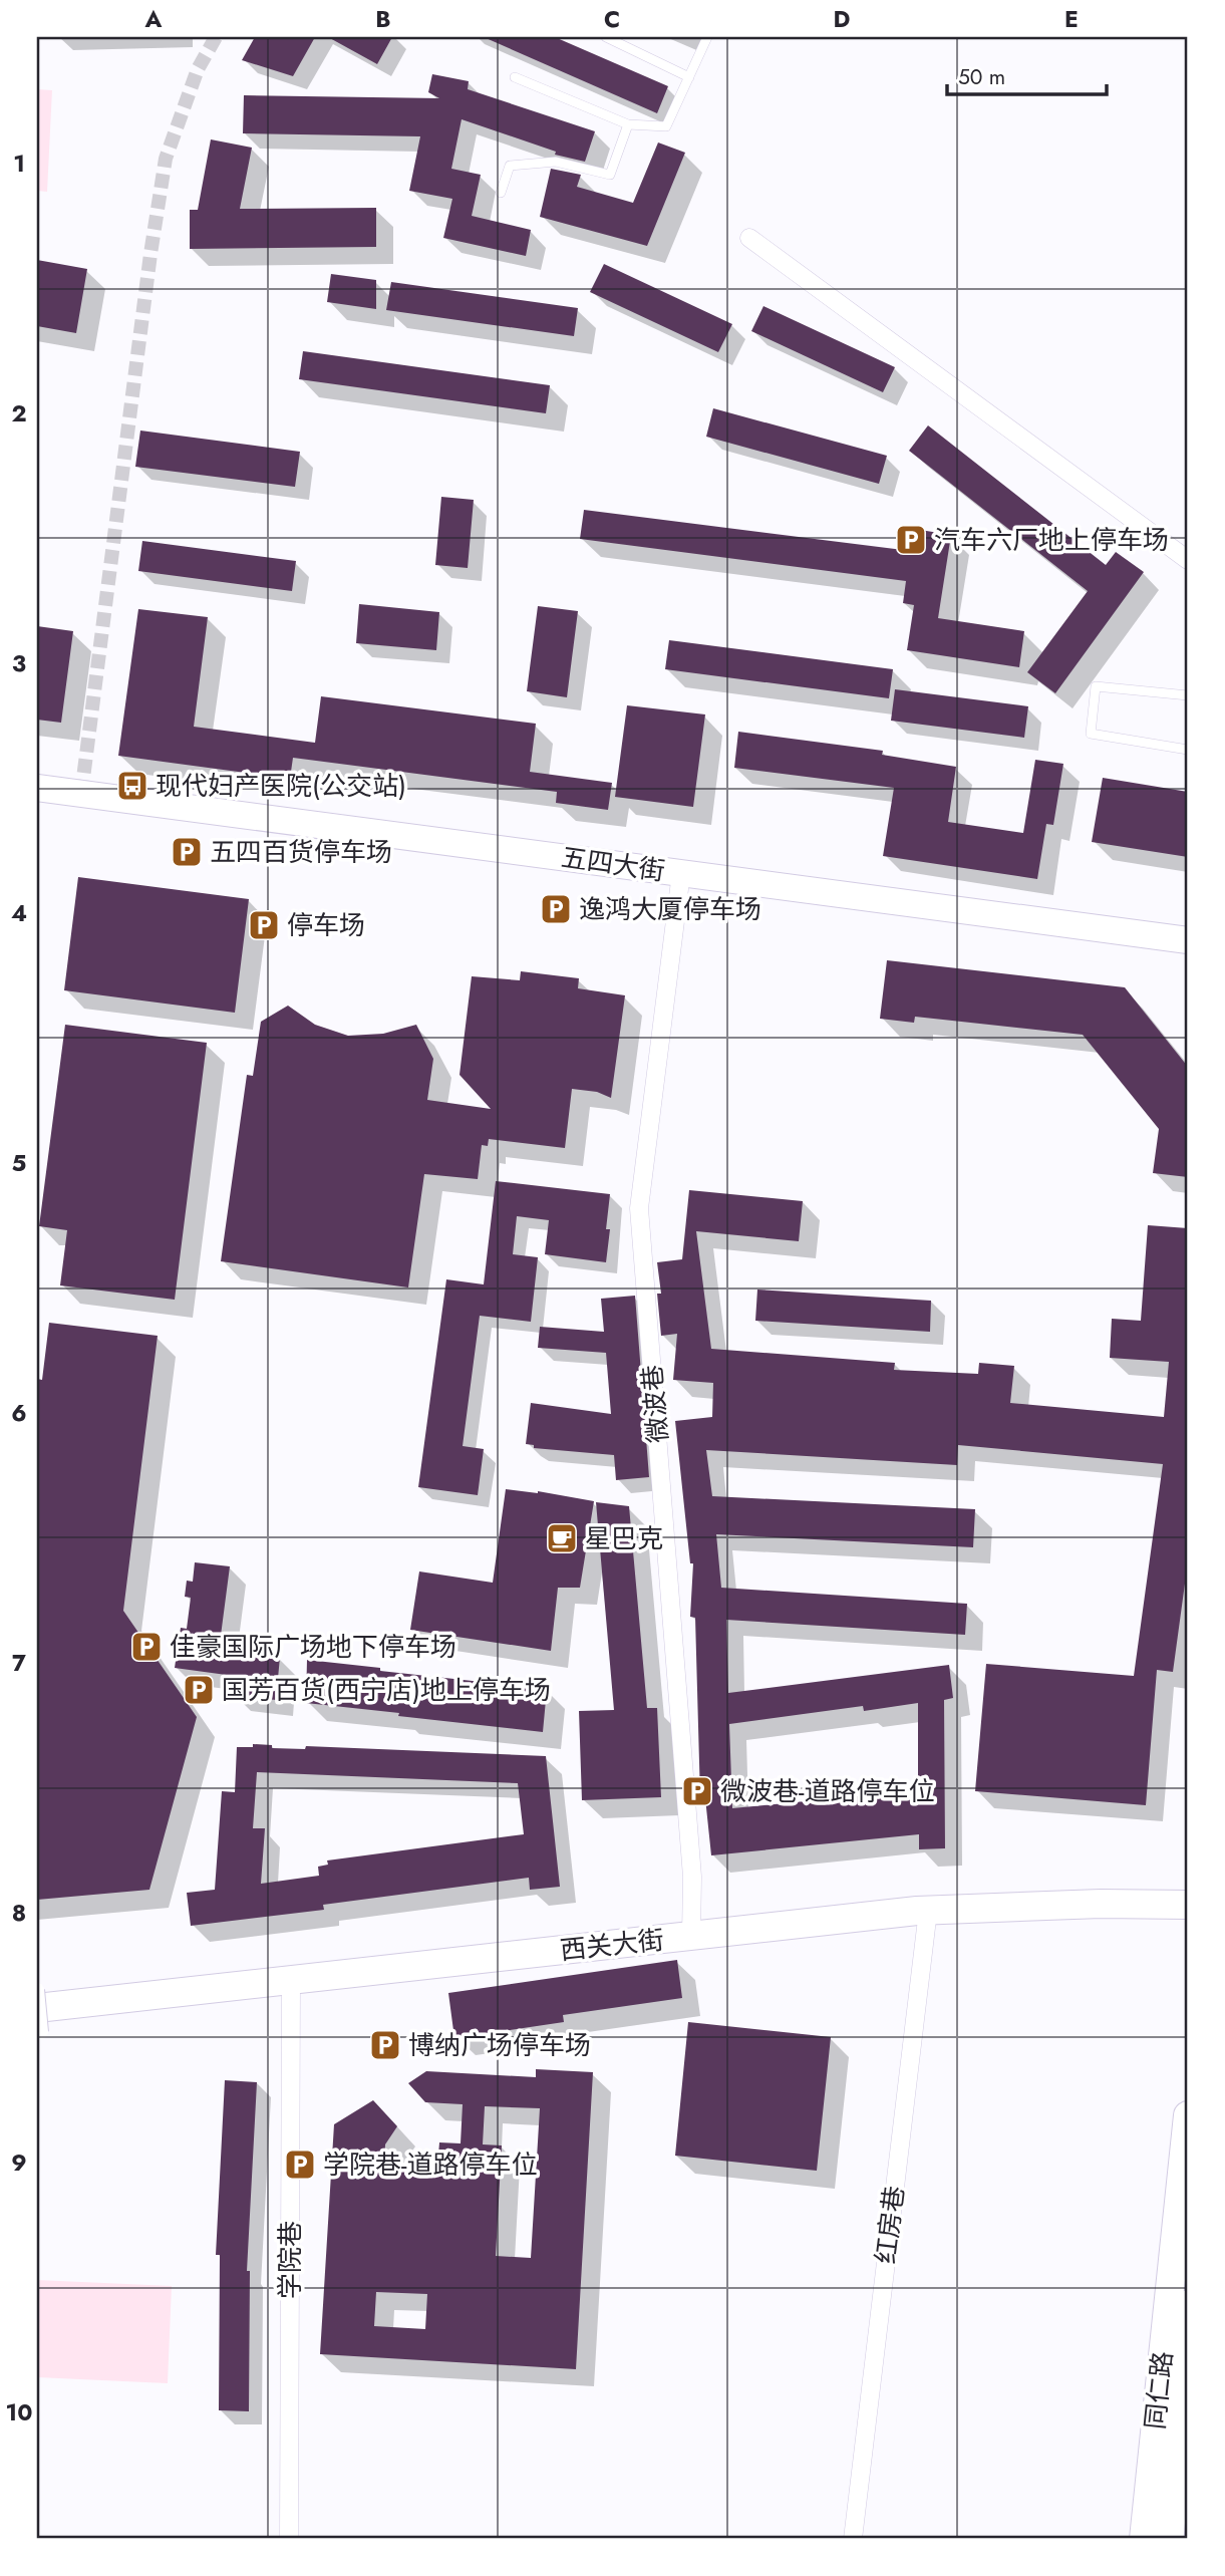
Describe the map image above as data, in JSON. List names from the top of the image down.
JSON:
{
  "streets": {
    "main road": ["五四大街", "西关大街", "同仁路"],
    "street": ["微波巷", "红房巷", "学院巷"]
  },
  "crossings": [
    ["五四大街", "微波巷"],
    ["微波巷", "西关大街"],
    ["西关大街", "红房巷"],
    ["西关大街", "学院巷"]
  ],
  "places": {
    "parking": [
      "汽车六厂地上停车场",
      "五四百货停车场",
      "逸鸿大厦停车场",
      "停车场",
      "佳豪国际广场地下停车场",
      "国芳百货(西宁店)地上停车场",
      "微波巷-道路停车位",
      "博纳广场停车场",
      "学院巷-道路停车位"
    ],
    "bus stop": ["现代妇产医院(公交站)"],
    "cafe": ["星巴克"]
  },
  "scale_bar": "50 m",
  "grid": {
    "columns": [
      "A",
      "B",
      "C",
      "D",
      "E"
    ],
    "rows": [
      "1",
      "2",
      "3",
      "4",
      "5",
      "6",
      "7",
      "8",
      "9",
      "10"
    ]
  }
}
